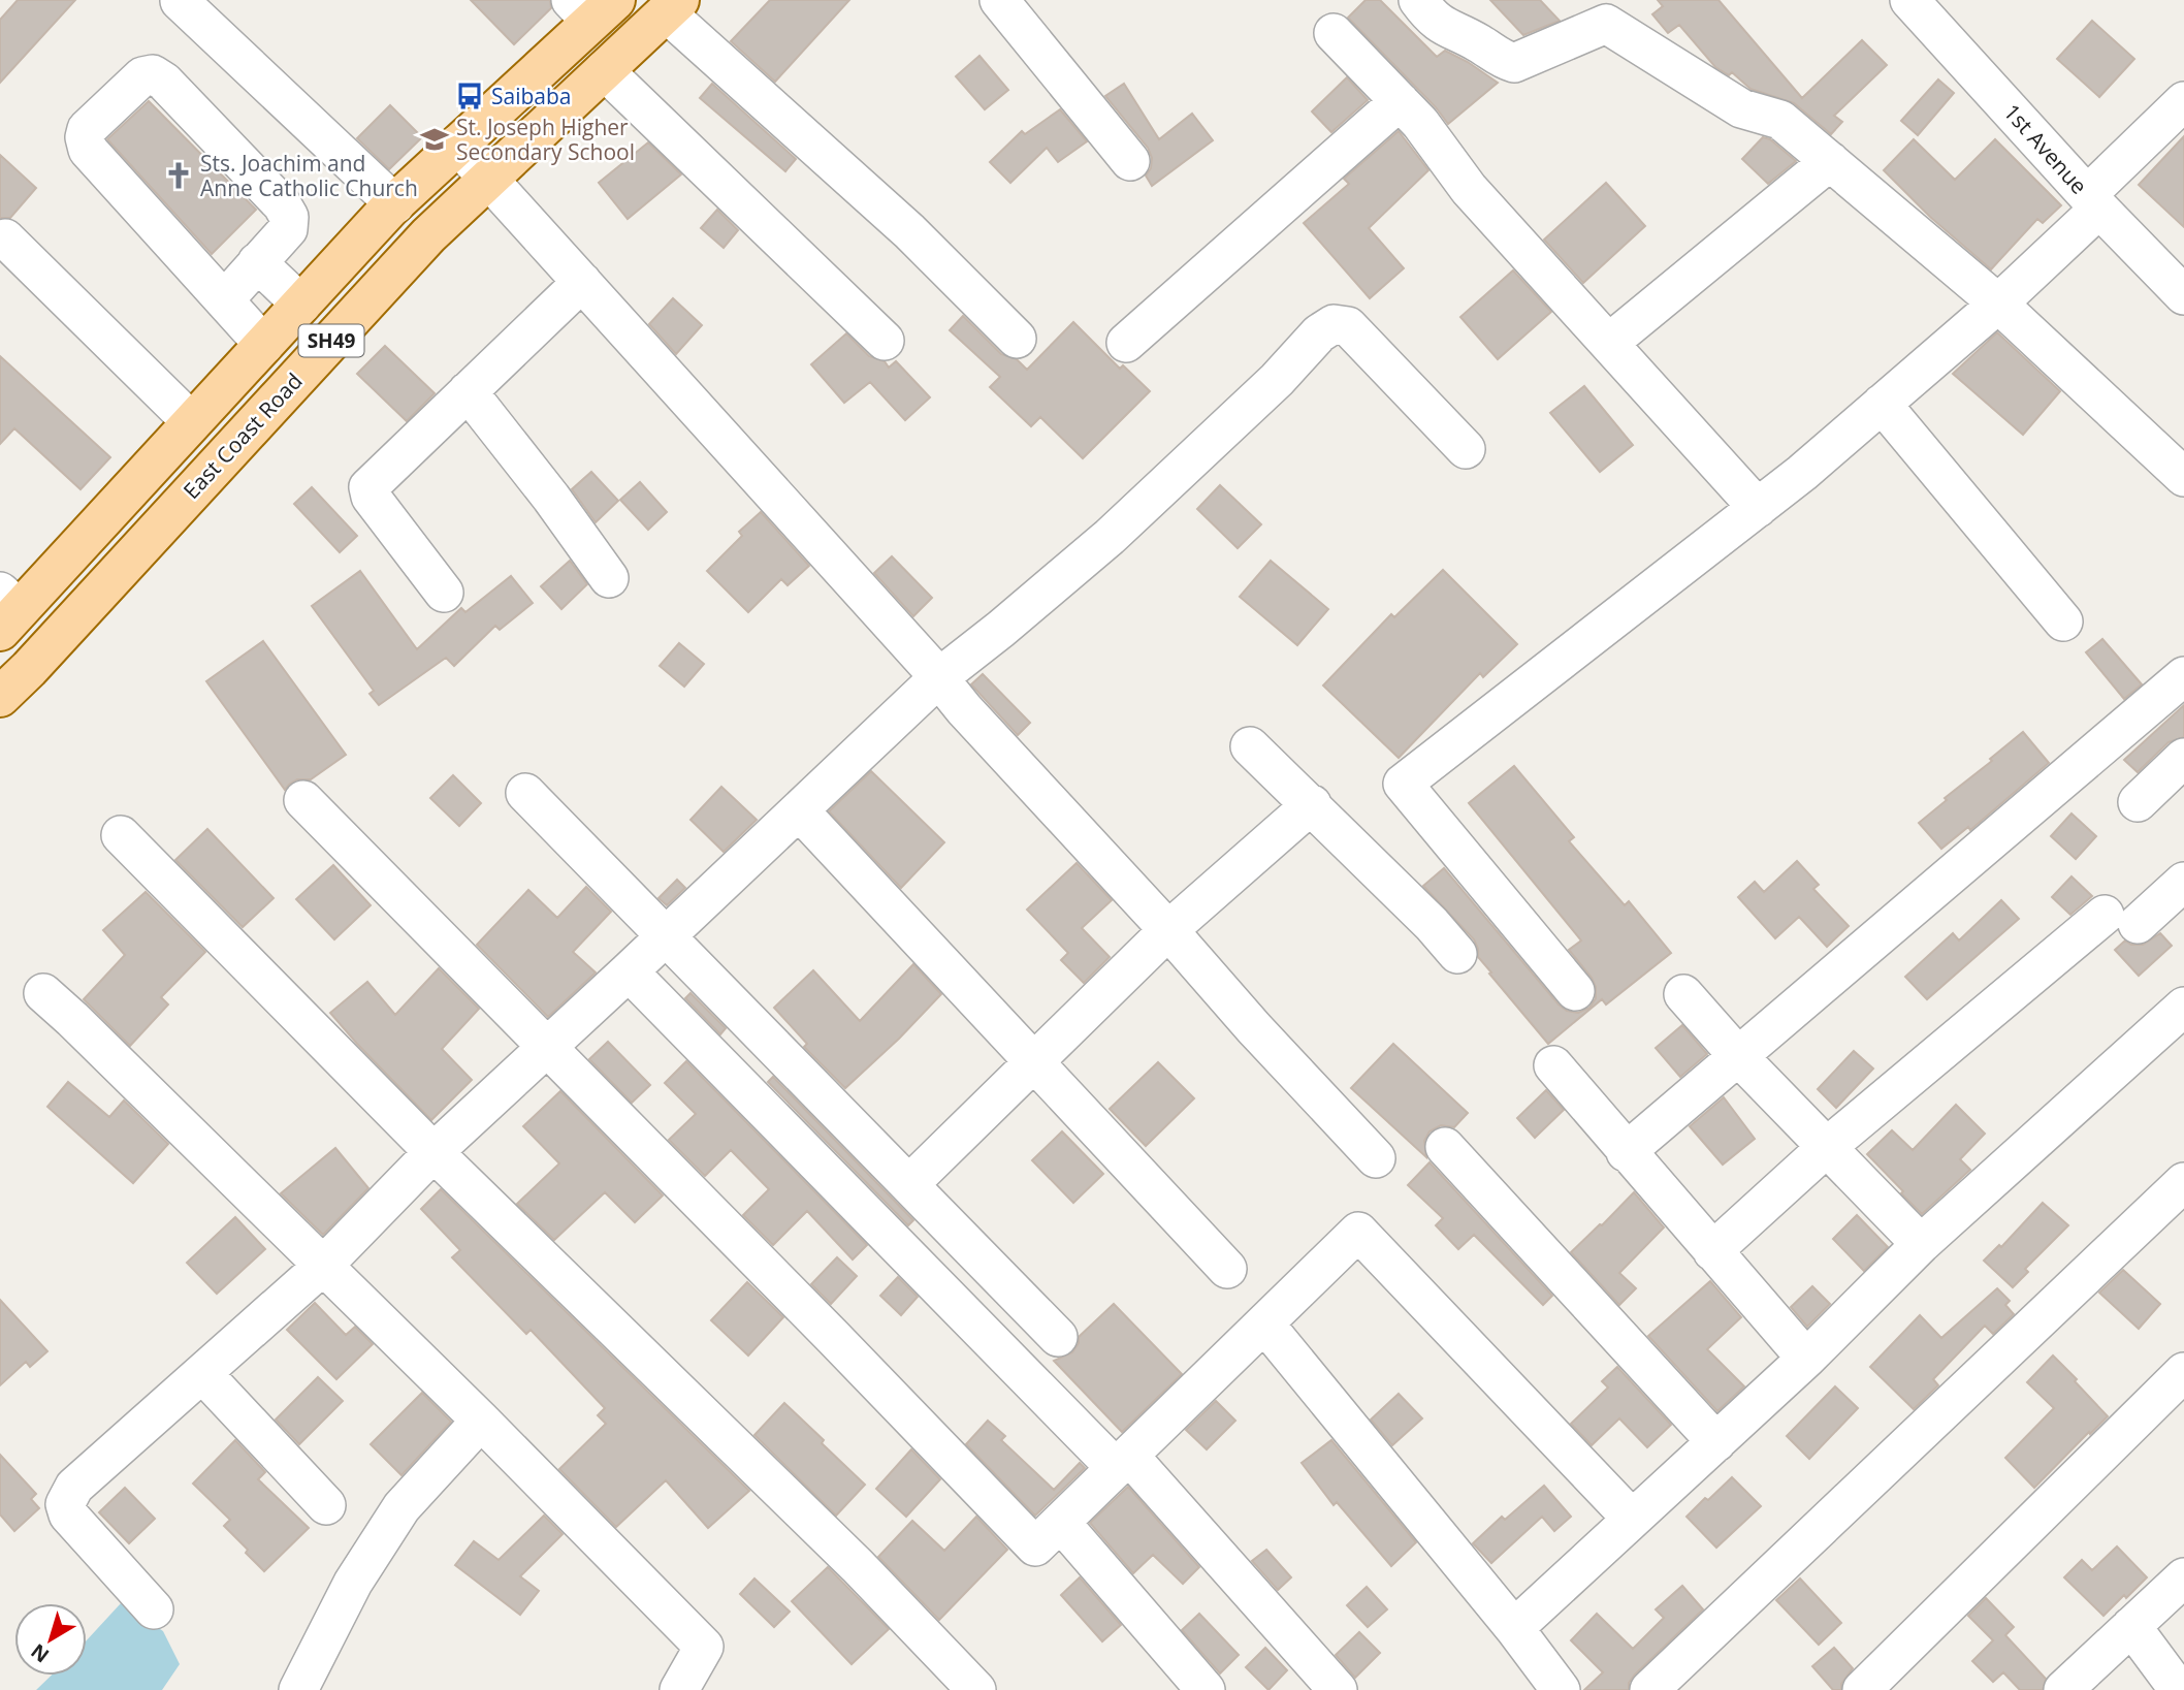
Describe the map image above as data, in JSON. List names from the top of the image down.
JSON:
{
  "streets": {
    "main road": ["SH49", "East Coast Road"],
    "street": ["1st Avenue"]
  },
  "places": {
    "bus stop": ["Saibaba"],
    "school or university": ["St. Joseph Higher Secondary School"],
    "church": ["Sts. Joachim and Anne Catholic Church"]
  },
  "north": "bottom left"
}
